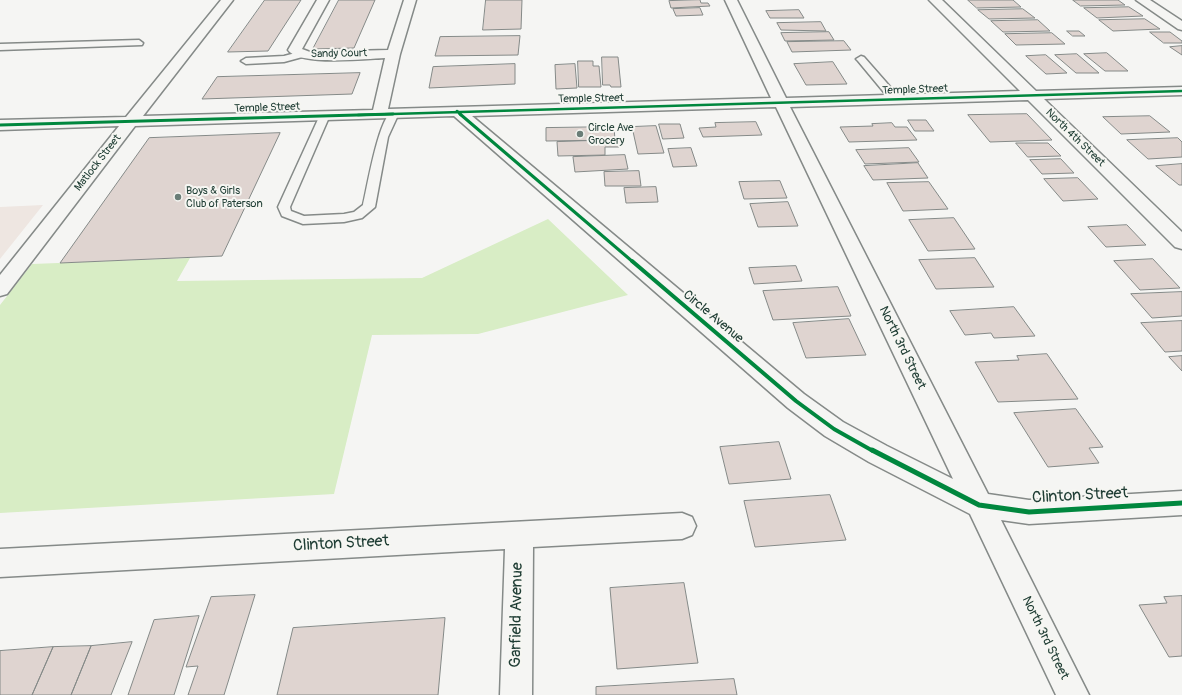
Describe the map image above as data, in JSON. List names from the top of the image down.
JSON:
{
  "streets": {
    "street": [
      "Sandy Court",
      "Temple Street",
      "North 4th Street",
      "Matlock Street",
      "Circle Avenue",
      "North 3rd Street",
      "Clinton Street",
      "Garfield Avenue"
    ]
  },
  "crossings": [
    ["Temple Street", "North 4th Street"],
    ["Temple Street", "Matlock Street"],
    ["Temple Street", "Circle Avenue"],
    ["Temple Street", "North 3rd Street"],
    ["Circle Avenue", "North 3rd Street"],
    ["Circle Avenue", "Clinton Street"],
    ["North 3rd Street", "Clinton Street"],
    ["Clinton Street", "Garfield Avenue"]
  ],
  "places": ["Circle Ave Grocery", "Boys & Girls Club of Paterson"]
}
